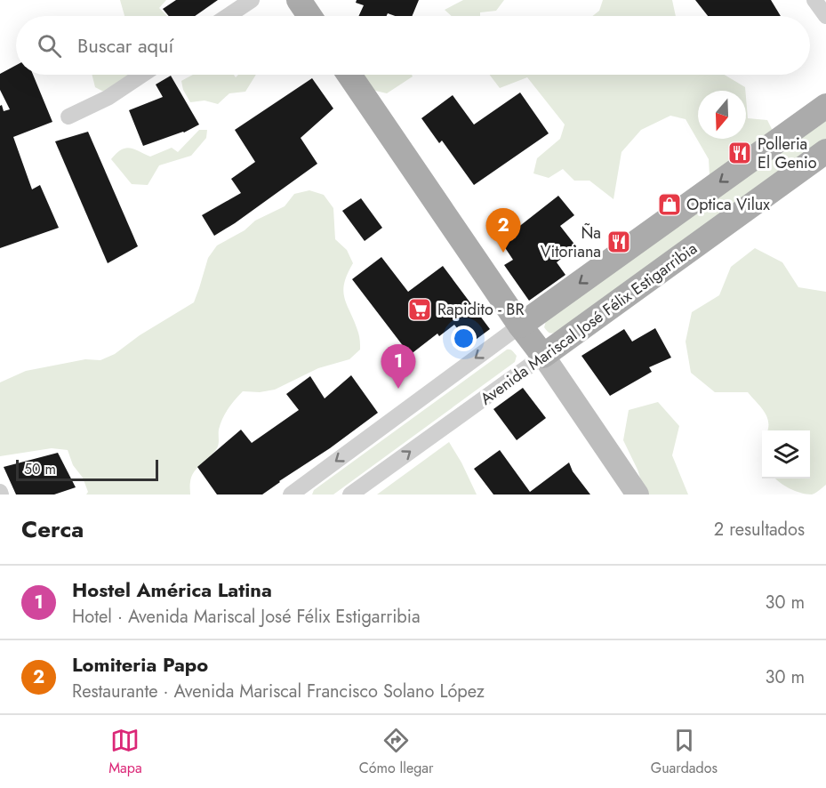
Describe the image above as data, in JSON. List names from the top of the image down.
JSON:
{
  "streets": {
    "main road": ["Avenida Mariscal José Félix Estigarribia"]
  },
  "one_way": ["Avenida Mariscal José Félix Estigarribia"],
  "places": {
    "restaurant": ["Polleria El Genio", "Ña Vitoriana"],
    "shop": ["Optica Vilux"],
    "supermarket": ["Rapidito - BR"]
  },
  "scale_bar": "50 m",
  "north": "bottom",
  "page": {
    "search": "Buscar aquí",
    "pins": ["2", "1"],
    "scale": "50 m",
    "heading": ["Cerca", "2 resultados"],
    "list": [
      {
        "mark": "1",
        "name": "Hostel América Latina",
        "note": "Hotel · Avenida Mariscal José Félix Estigarribia",
        "value": "30 m"
      },
      {
        "mark": "2",
        "name": "Lomiteria Papo",
        "note": "Restaurante · Avenida Mariscal Francisco Solano López",
        "value": "30 m"
      }
    ],
    "nav": ["Mapa", "Cómo llegar", "Guardados"]
  }
}
